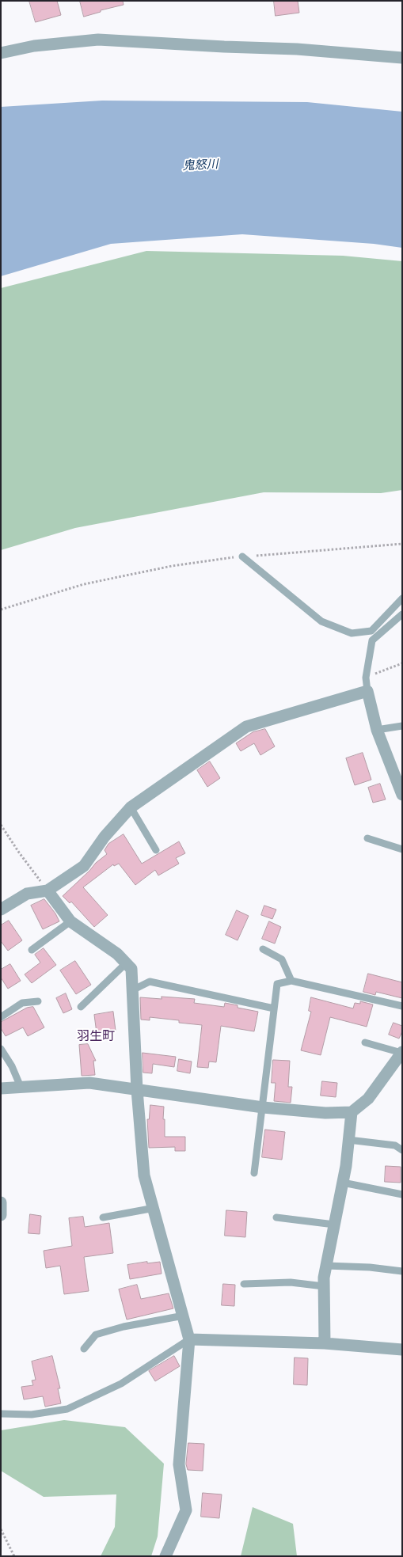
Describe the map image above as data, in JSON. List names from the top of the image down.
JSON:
{
  "districts": ["羽生町"],
  "water": ["鬼怒川"]
}
